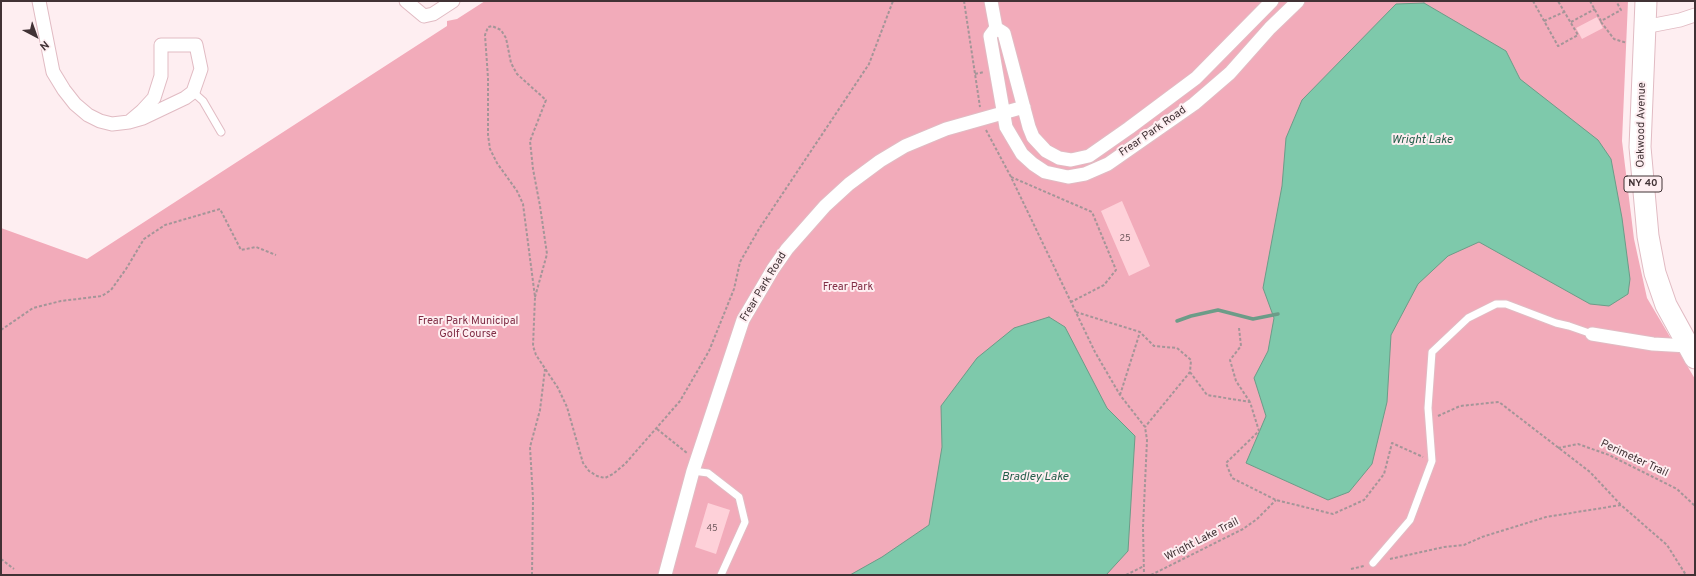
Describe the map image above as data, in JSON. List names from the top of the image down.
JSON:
{
  "streets": {
    "main road": ["Oakwood Avenue", "NY 40"],
    "street": ["Frear Park Road"],
    "path": ["Perimeter Trail", "Wright Lake Trail"]
  },
  "water": ["Wright Lake", "Bradley Lake"],
  "parks": ["Frear Park", "Frear Park Municipal Golf Course"],
  "house_numbers": ["25", "45"],
  "north": "bottom right"
}
